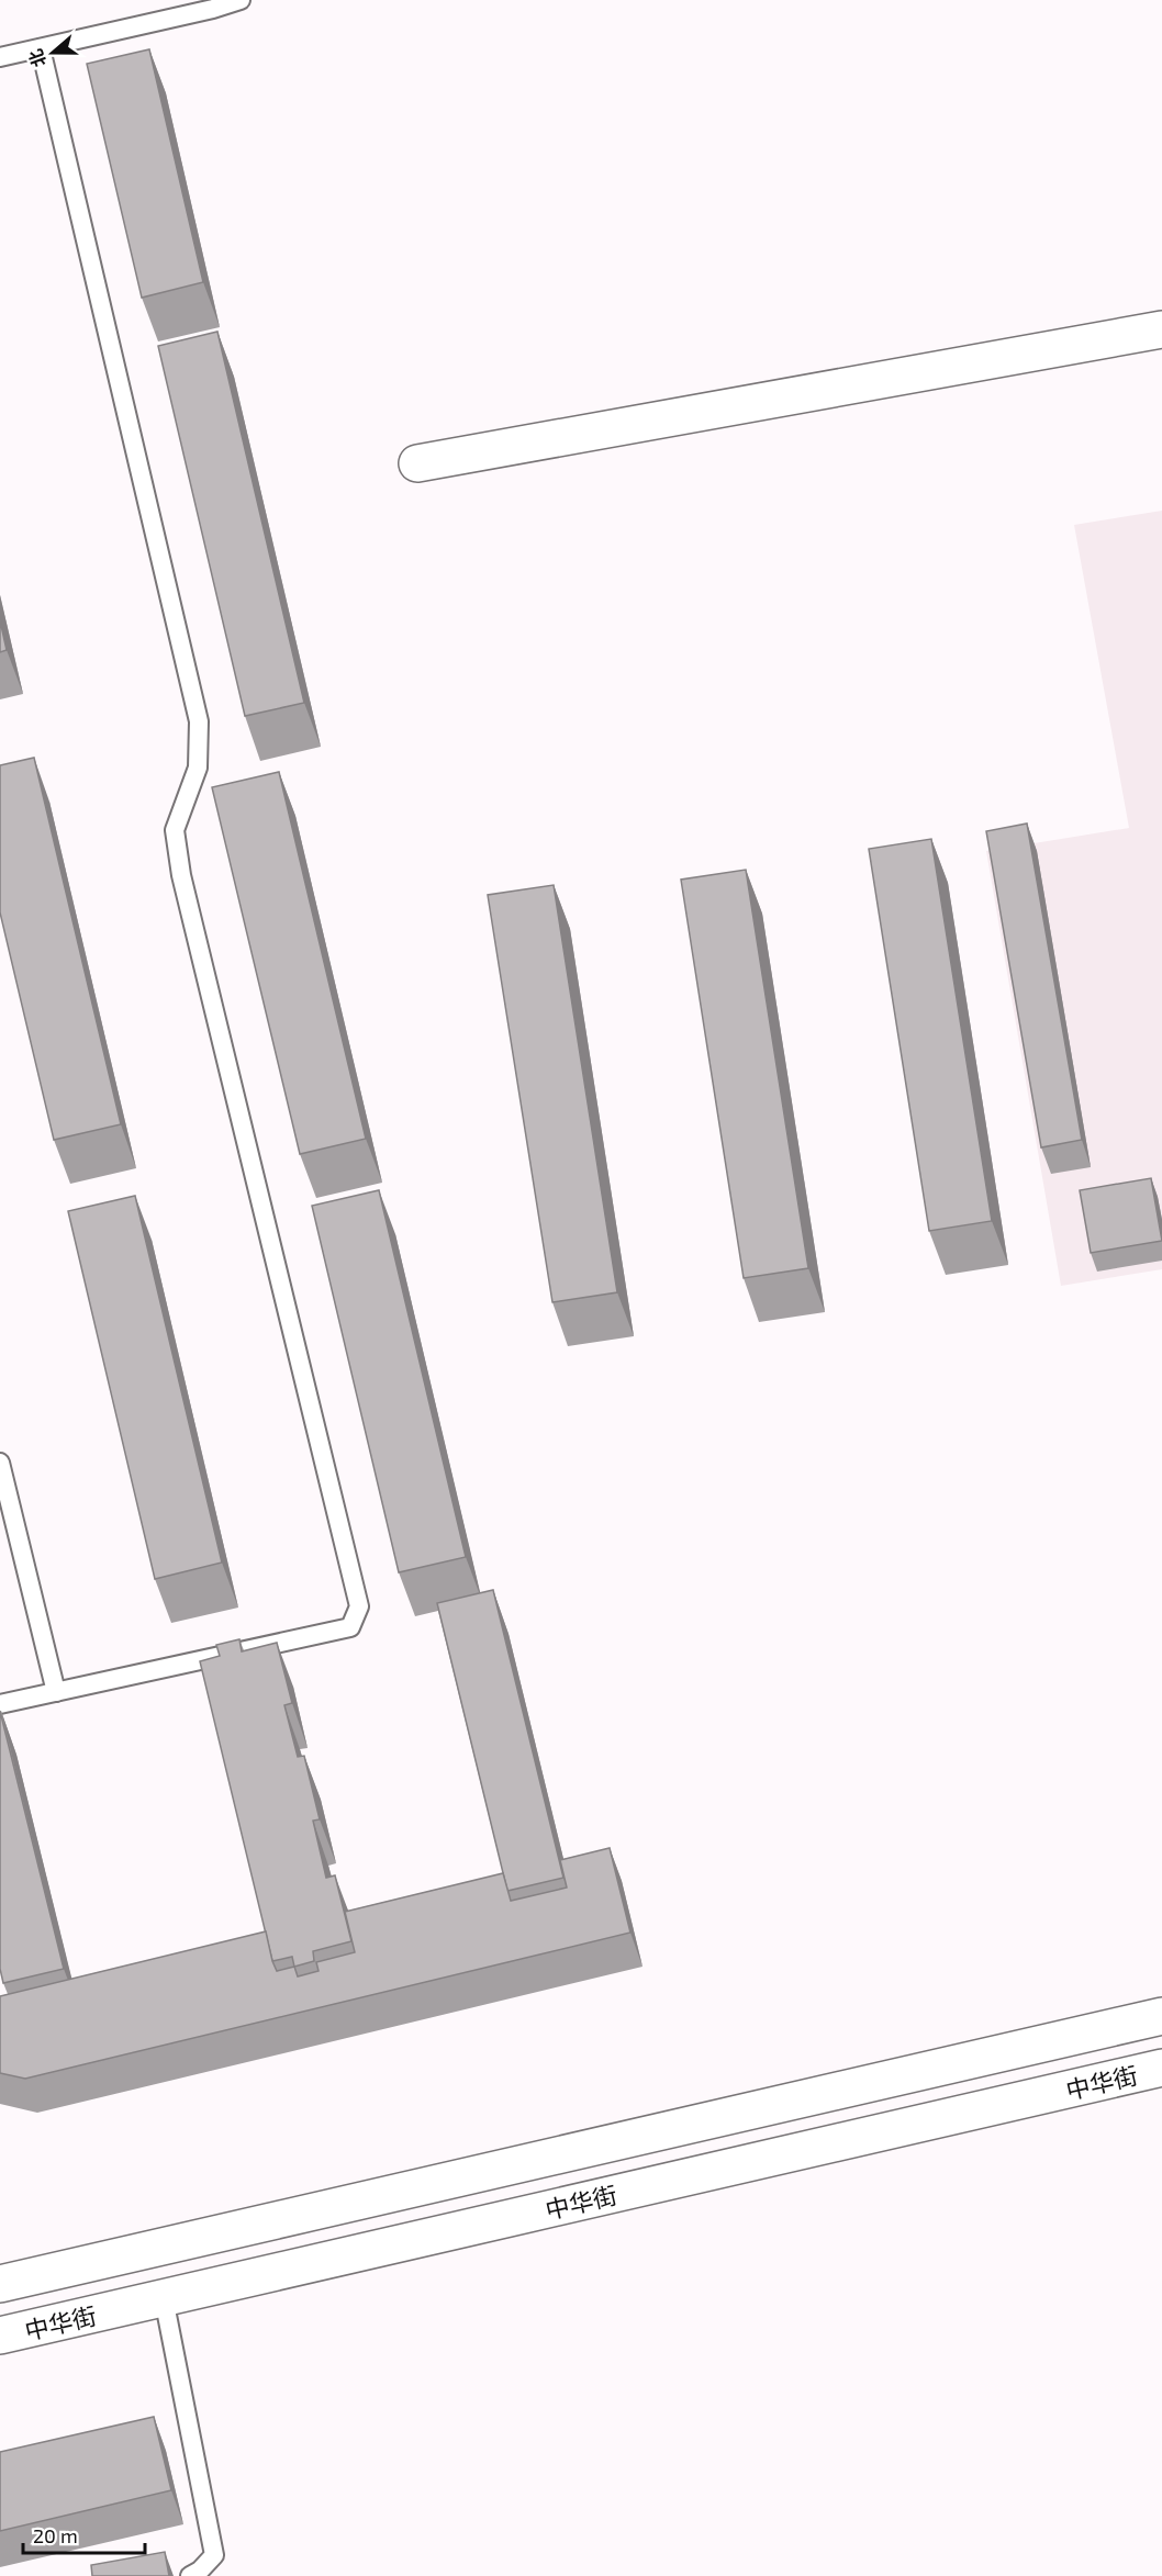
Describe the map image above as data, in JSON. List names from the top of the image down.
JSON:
{
  "streets": {
    "main road": ["中华街"]
  },
  "scale_bar": "20 m",
  "north": "left"
}
